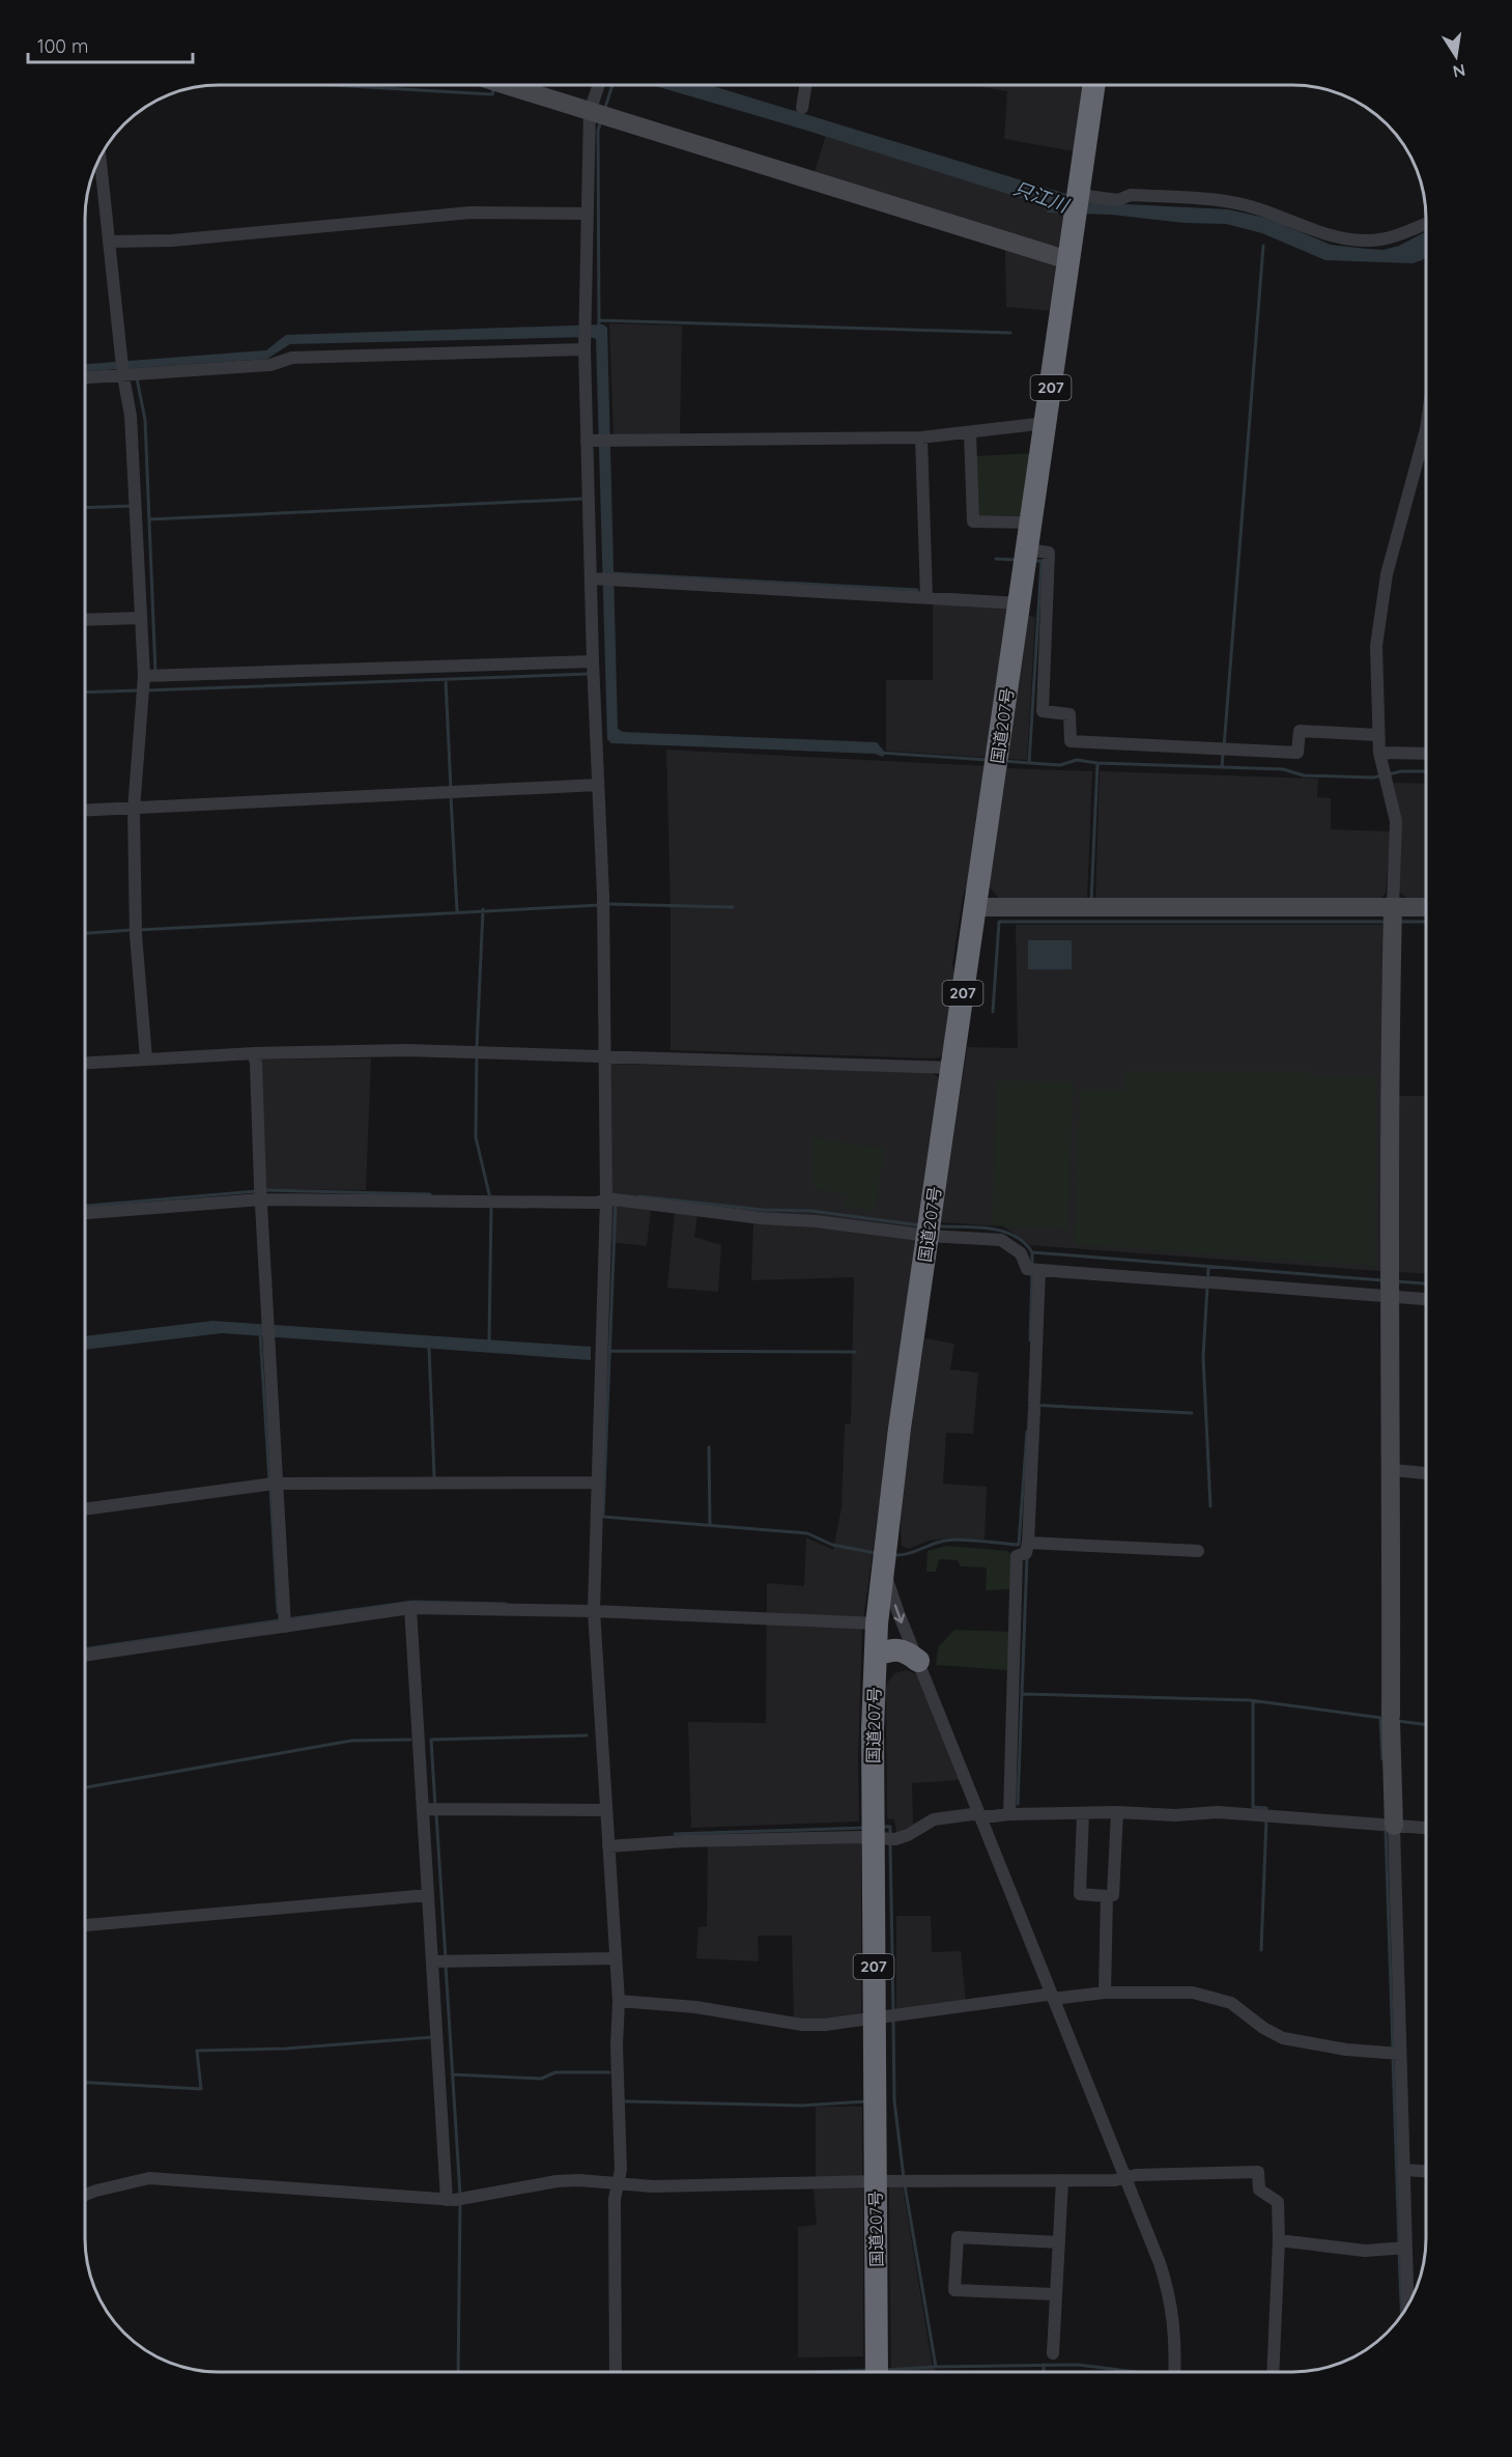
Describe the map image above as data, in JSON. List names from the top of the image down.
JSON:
{
  "streets": {
    "highway": ["207", "国道207号"]
  },
  "water": ["只江川"],
  "scale_bar": "100 m",
  "north": "bottom"
}
